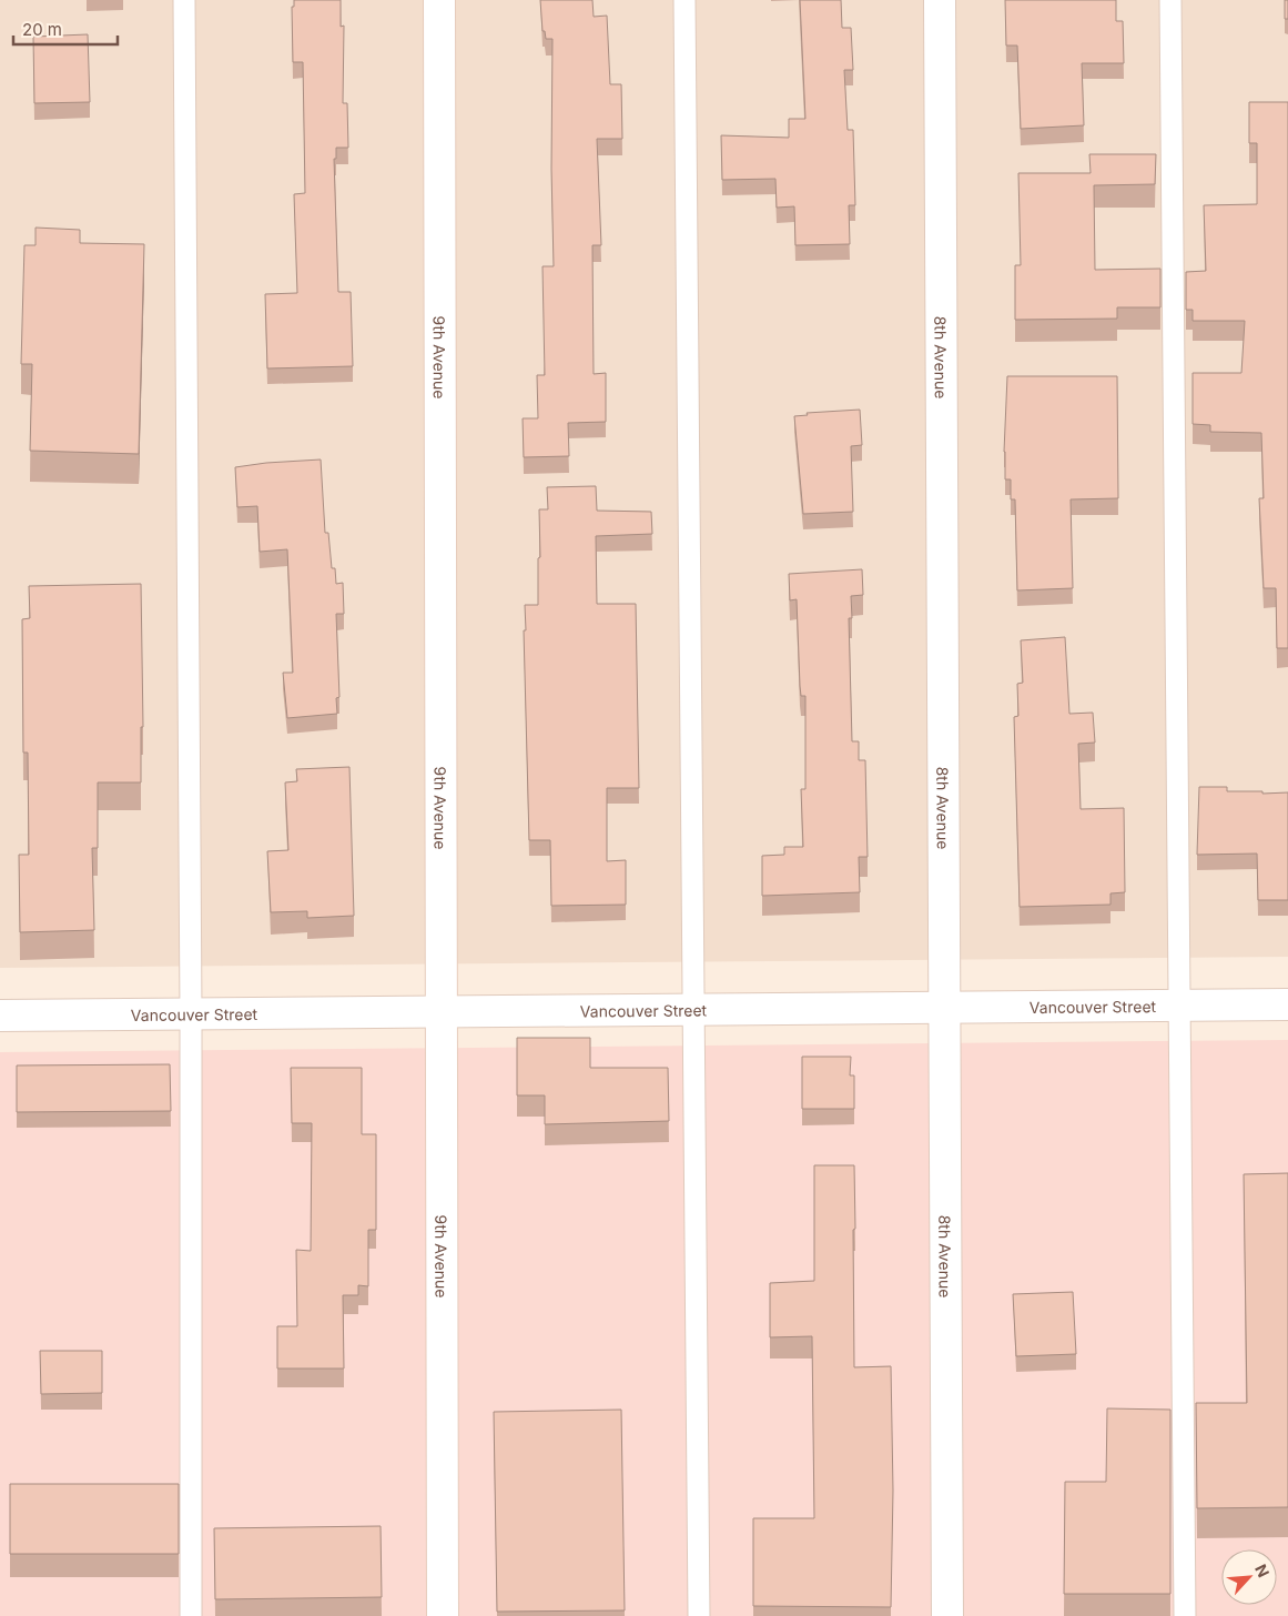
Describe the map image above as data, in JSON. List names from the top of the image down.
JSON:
{
  "streets": {
    "street": ["9th Avenue", "8th Avenue", "Vancouver Street"]
  },
  "crossings": [
    ["9th Avenue", "Vancouver Street"],
    ["8th Avenue", "Vancouver Street"]
  ],
  "scale_bar": "20 m",
  "north": "top right"
}
